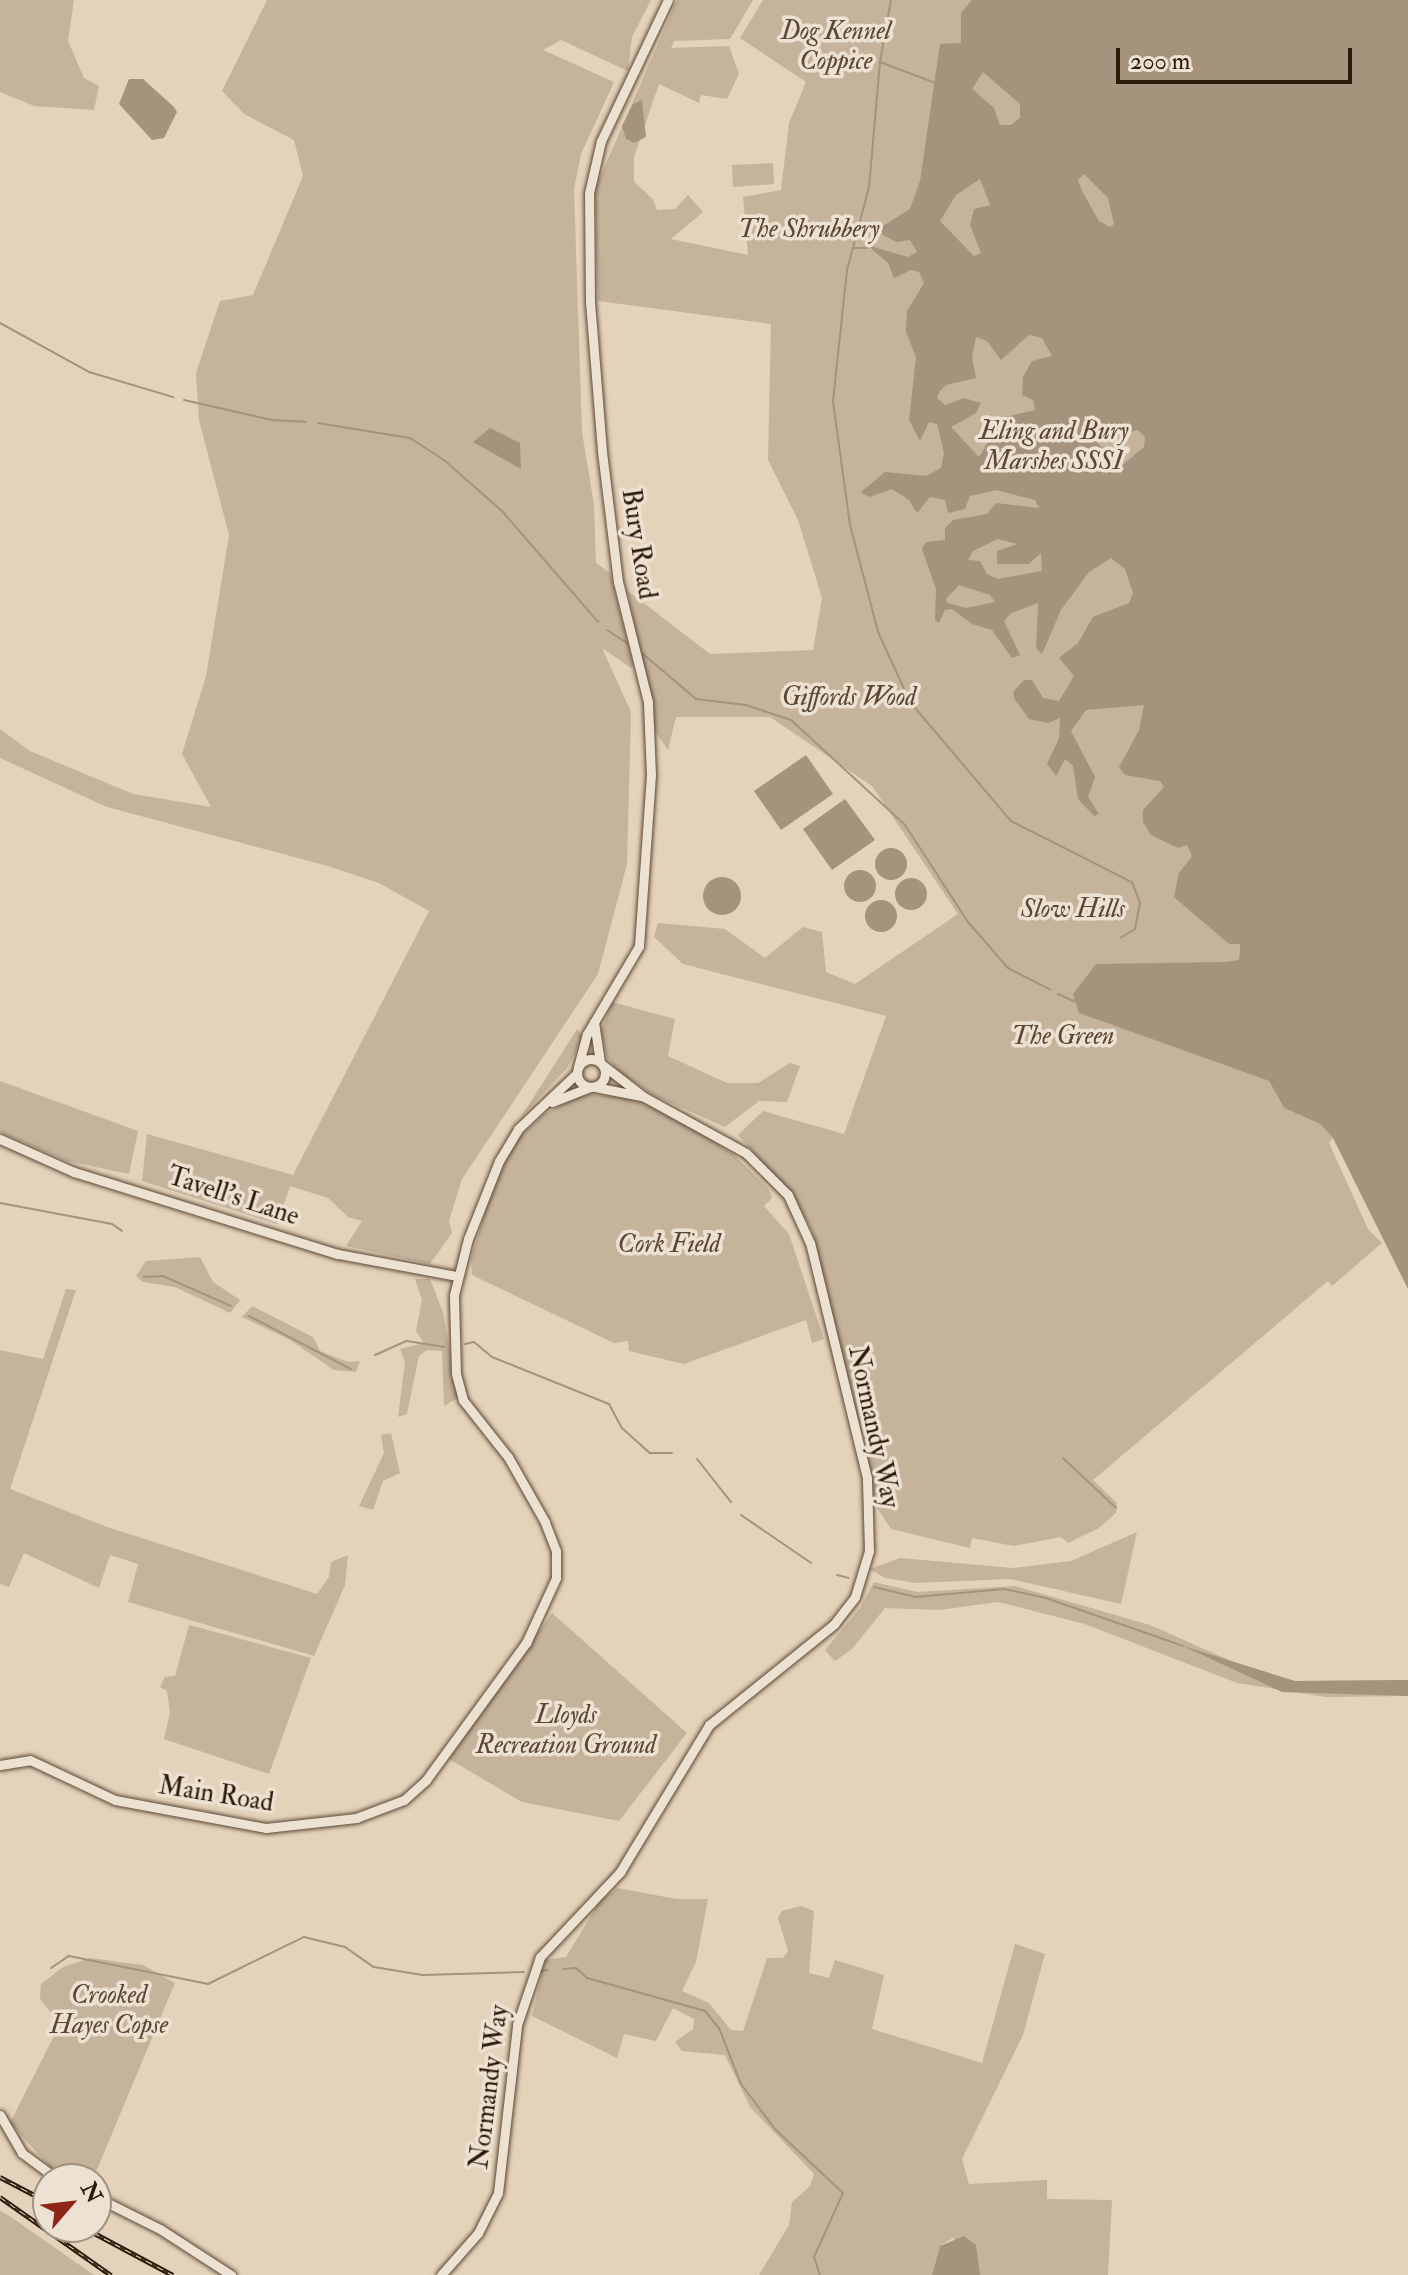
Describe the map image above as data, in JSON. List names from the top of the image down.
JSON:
{
  "streets": {
    "street": [
      "Bury Road",
      "Tavell's Lane",
      "Normandy Way",
      "Main Road"
    ]
  },
  "crossings": [
    ["Tavell's Lane", "Main Road"]
  ],
  "parks": [
    "Dog Kennel Coppice",
    "The Shrubbery",
    "Eling and Bury Marshes SSSI",
    "Giffords Wood",
    "Slow Hills",
    "The Green",
    "Cork Field",
    "Lloyds Recreation Ground",
    "Crooked Hayes Copse"
  ],
  "scale_bar": "200 m",
  "north": "top right"
}
